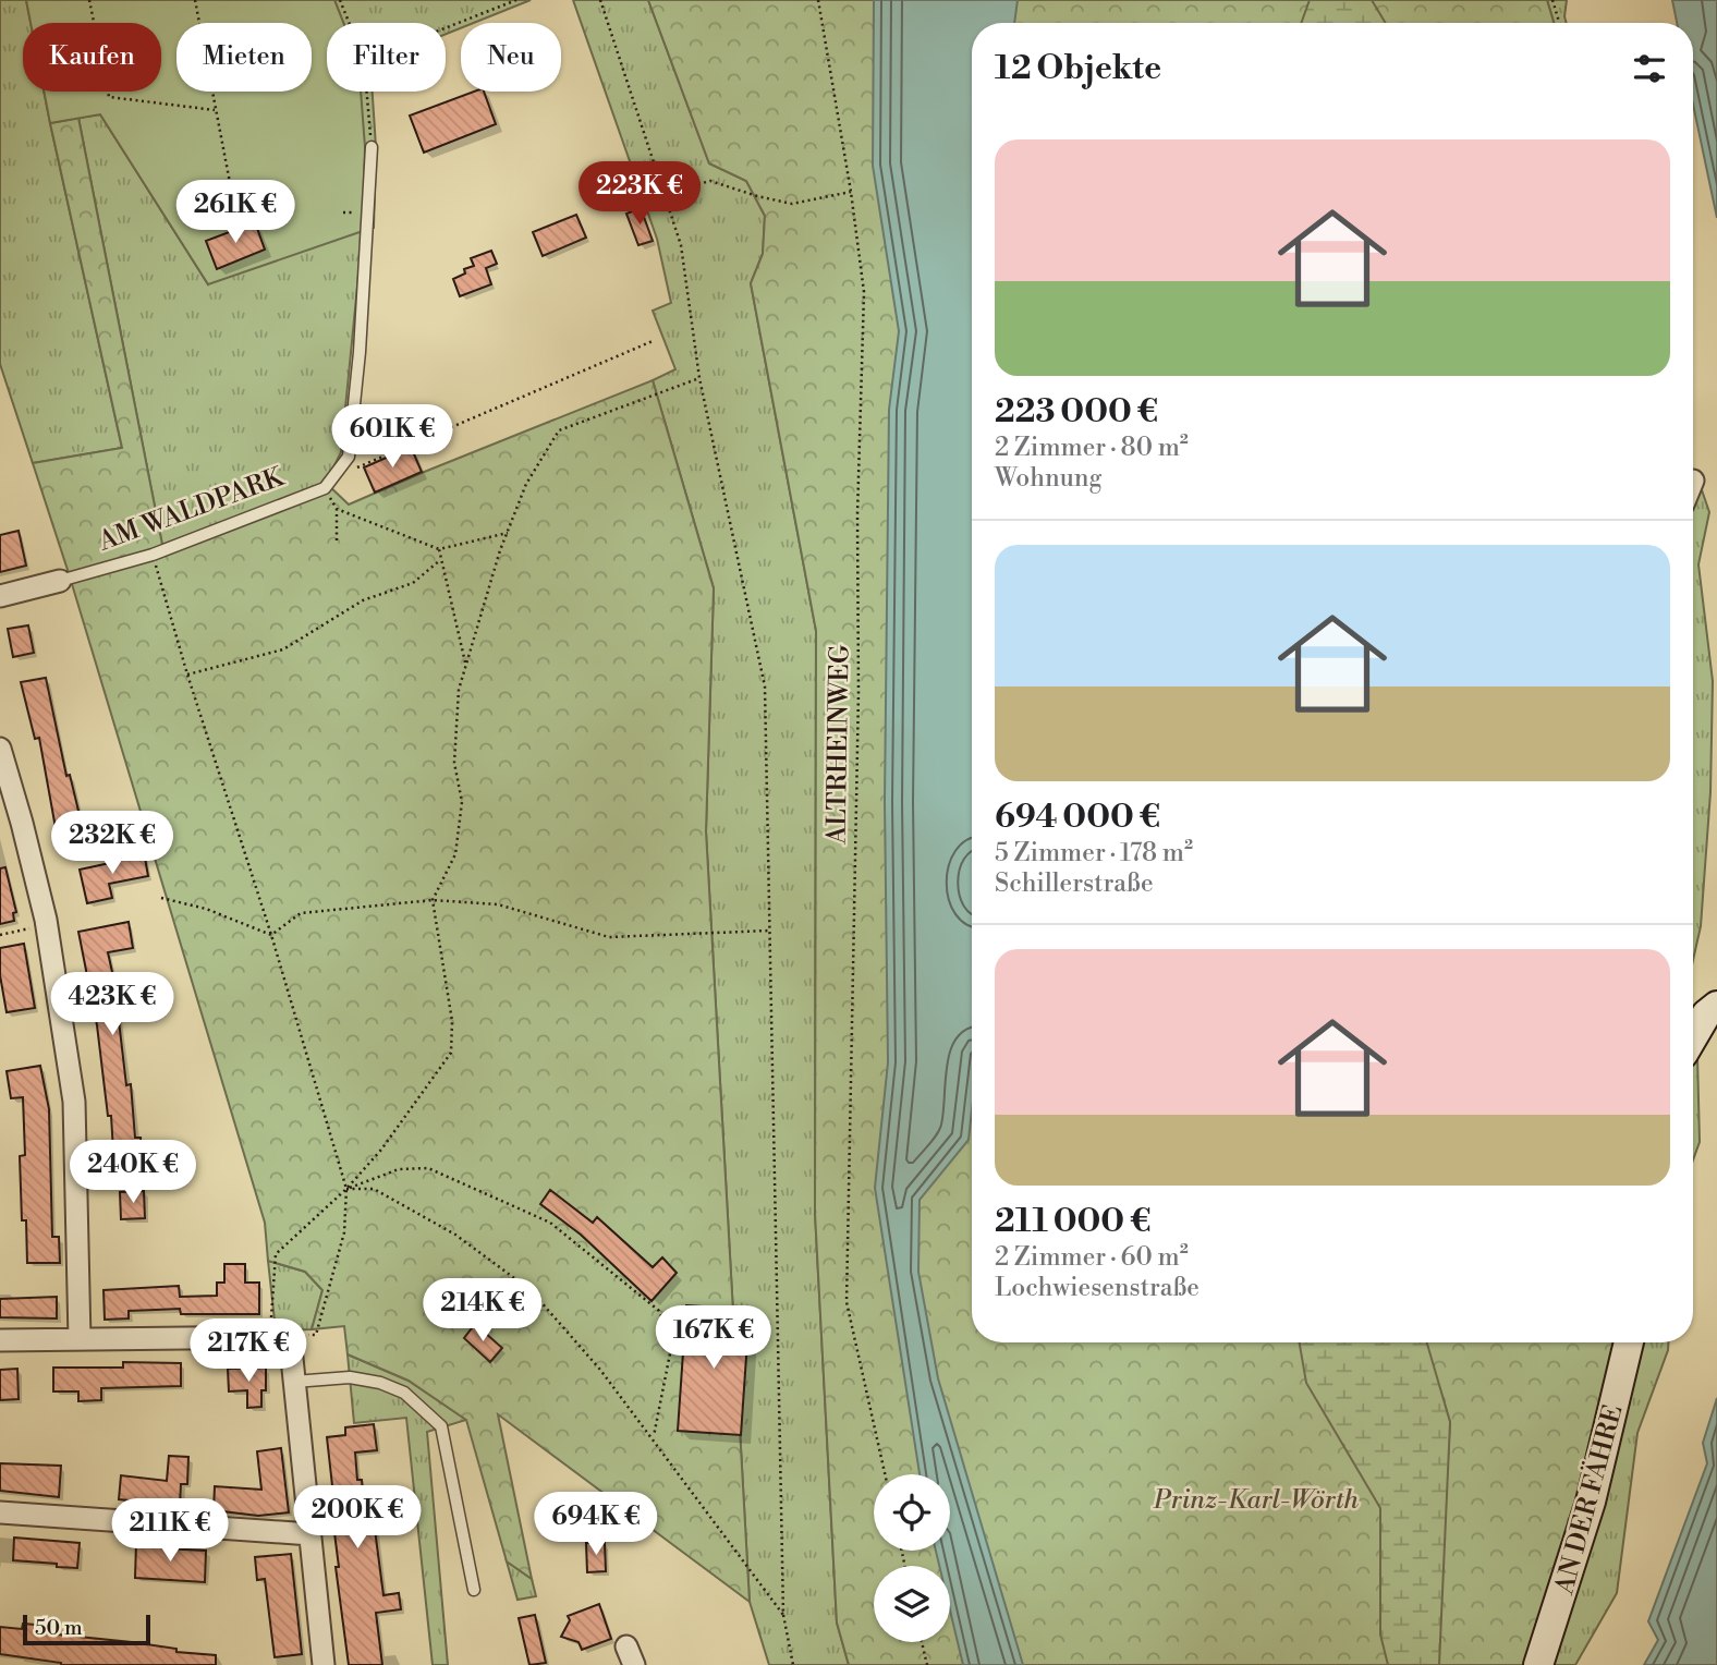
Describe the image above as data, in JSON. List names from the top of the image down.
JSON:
{
  "streets": {
    "street": ["AM WALDPARK", "AN DER FÄHRE"],
    "path": ["ALTRHEINWEG"]
  },
  "parks": ["Prinz-Karl-Wörth"],
  "scale_bar": "50 m",
  "page": {
    "chip": [
      "Kaufen",
      "Mieten",
      "Filter",
      "Neu"
    ],
    "heading": "12 Objekte",
    "list": [
      {
        "name": "223 000 €",
        "note": "2 Zimmer · 80 m² · Wohnung"
      },
      {
        "name": "694 000 €",
        "note": "5 Zimmer · 178 m² · Schillerstraße"
      },
      {
        "name": "211 000 €",
        "note": "2 Zimmer · 60 m² · Lochwiesenstraße"
      }
    ],
    "price": [
      "223K €",
      "261K €",
      "601K €",
      "232K €",
      "423K €",
      "240K €",
      "214K €",
      "167K €",
      "217K €",
      "200K €",
      "694K €",
      "211K €"
    ],
    "scale": "50 m"
  }
}
